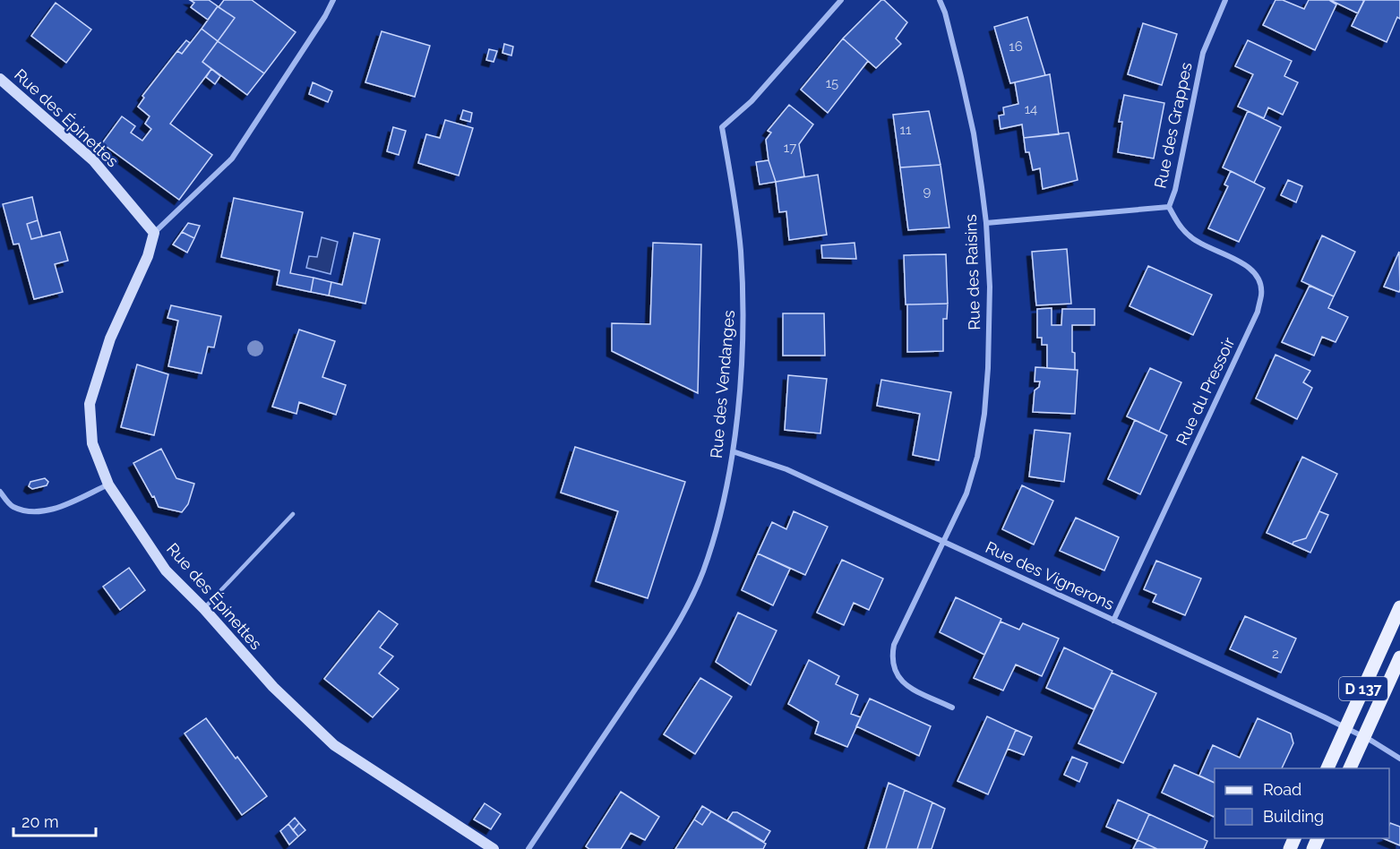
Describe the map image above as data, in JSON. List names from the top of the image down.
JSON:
{
  "streets": {
    "main road": ["D 137"],
    "street": [
      "Rue des Épinettes",
      "Rue des Grappes",
      "Rue des Raisins",
      "Rue des Vendanges",
      "Rue du Pressoir",
      "Rue des Vignerons"
    ]
  },
  "crossings": [
    ["Rue des Grappes", "Rue des Raisins"],
    ["Rue des Grappes", "Rue du Pressoir"],
    ["Rue des Raisins", "Rue des Vignerons"],
    ["Rue des Vendanges", "Rue des Vignerons"],
    ["Rue du Pressoir", "Rue des Vignerons"],
    ["Rue des Vignerons", "D 137"]
  ],
  "house_numbers": [
    "16",
    "15",
    "14",
    "11",
    "17",
    "9",
    "2"
  ],
  "legend": ["Road", "Building"],
  "scale_bar": "20 m"
}
